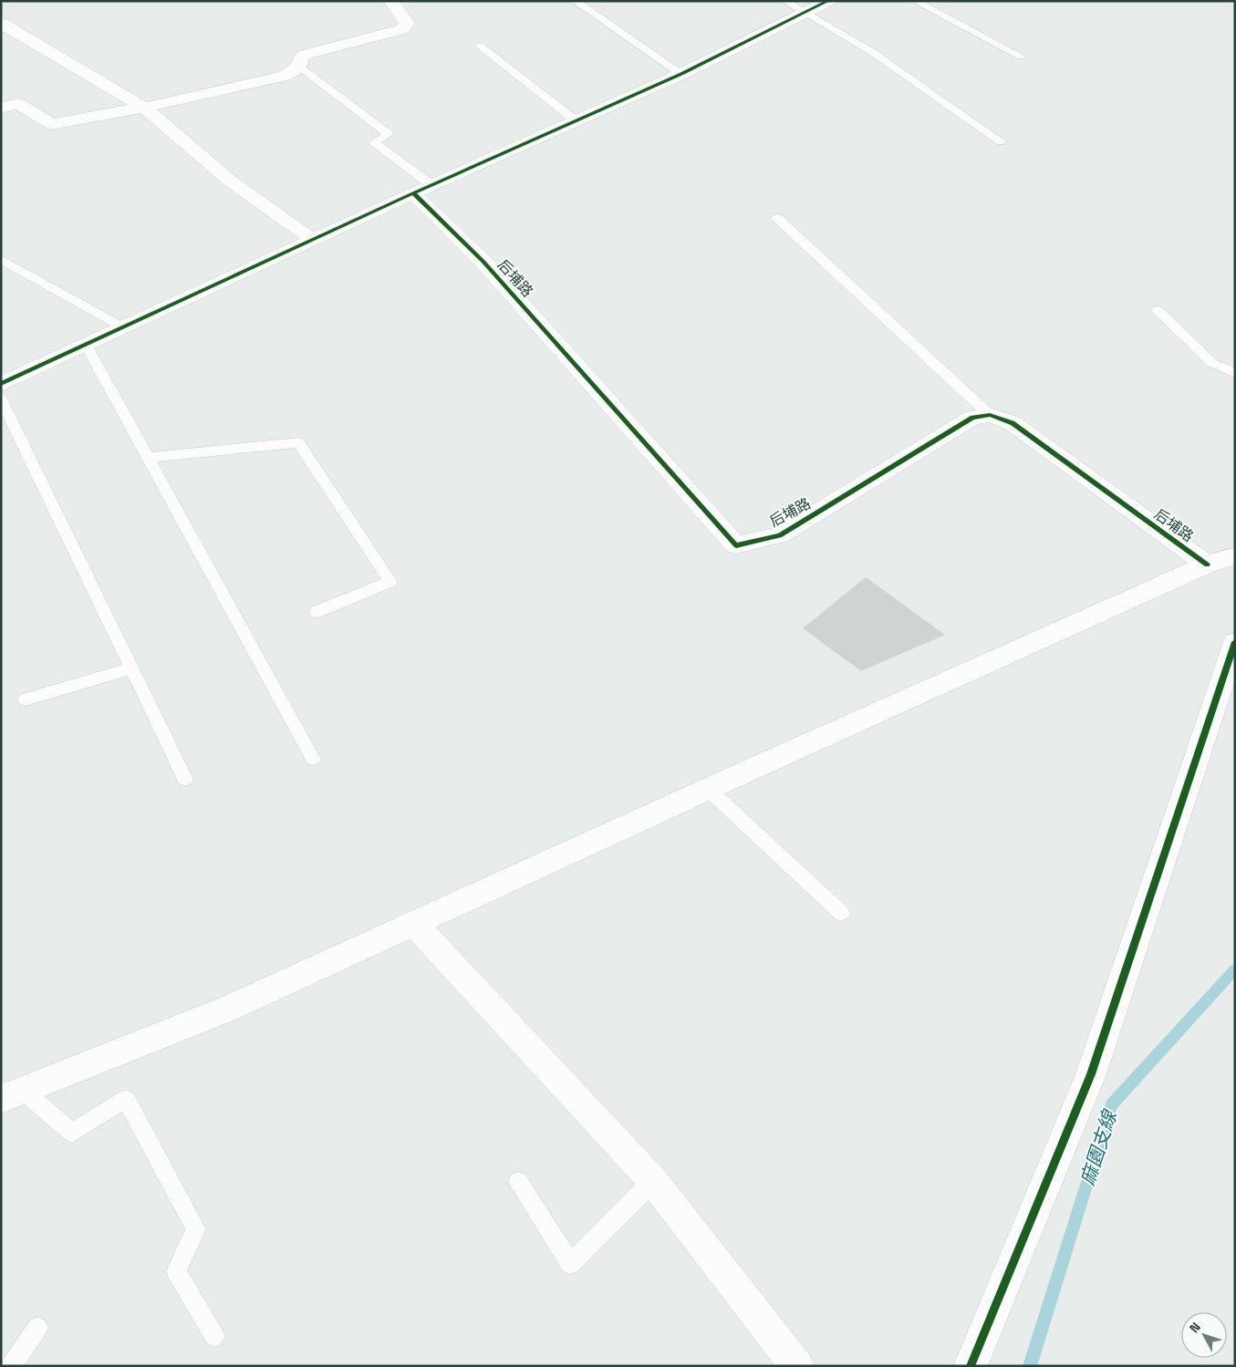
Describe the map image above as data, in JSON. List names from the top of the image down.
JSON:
{
  "streets": {
    "street": ["后埔路"]
  },
  "water": ["麻園支線"],
  "north": "top left"
}
